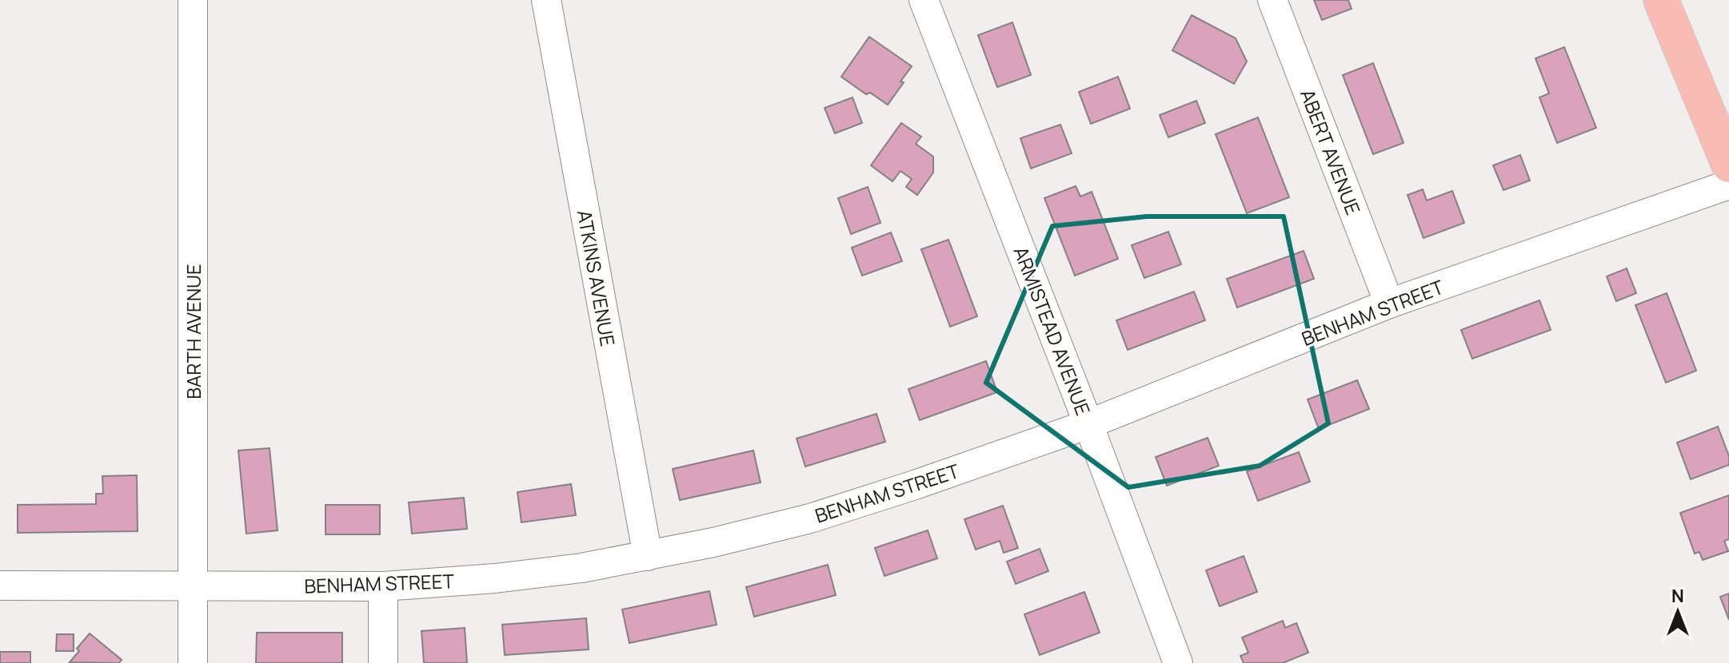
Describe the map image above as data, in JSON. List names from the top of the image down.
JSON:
{
  "streets": {
    "street": [
      "ABERT AVENUE",
      "ATKINS AVENUE",
      "BENHAM STREET",
      "ARMISTEAD AVENUE",
      "BARTH AVENUE"
    ]
  },
  "crossings": [
    ["ABERT AVENUE", "BENHAM STREET"],
    ["ATKINS AVENUE", "BENHAM STREET"],
    ["BENHAM STREET", "ARMISTEAD AVENUE"],
    ["BENHAM STREET", "BARTH AVENUE"]
  ],
  "north": "top"
}
